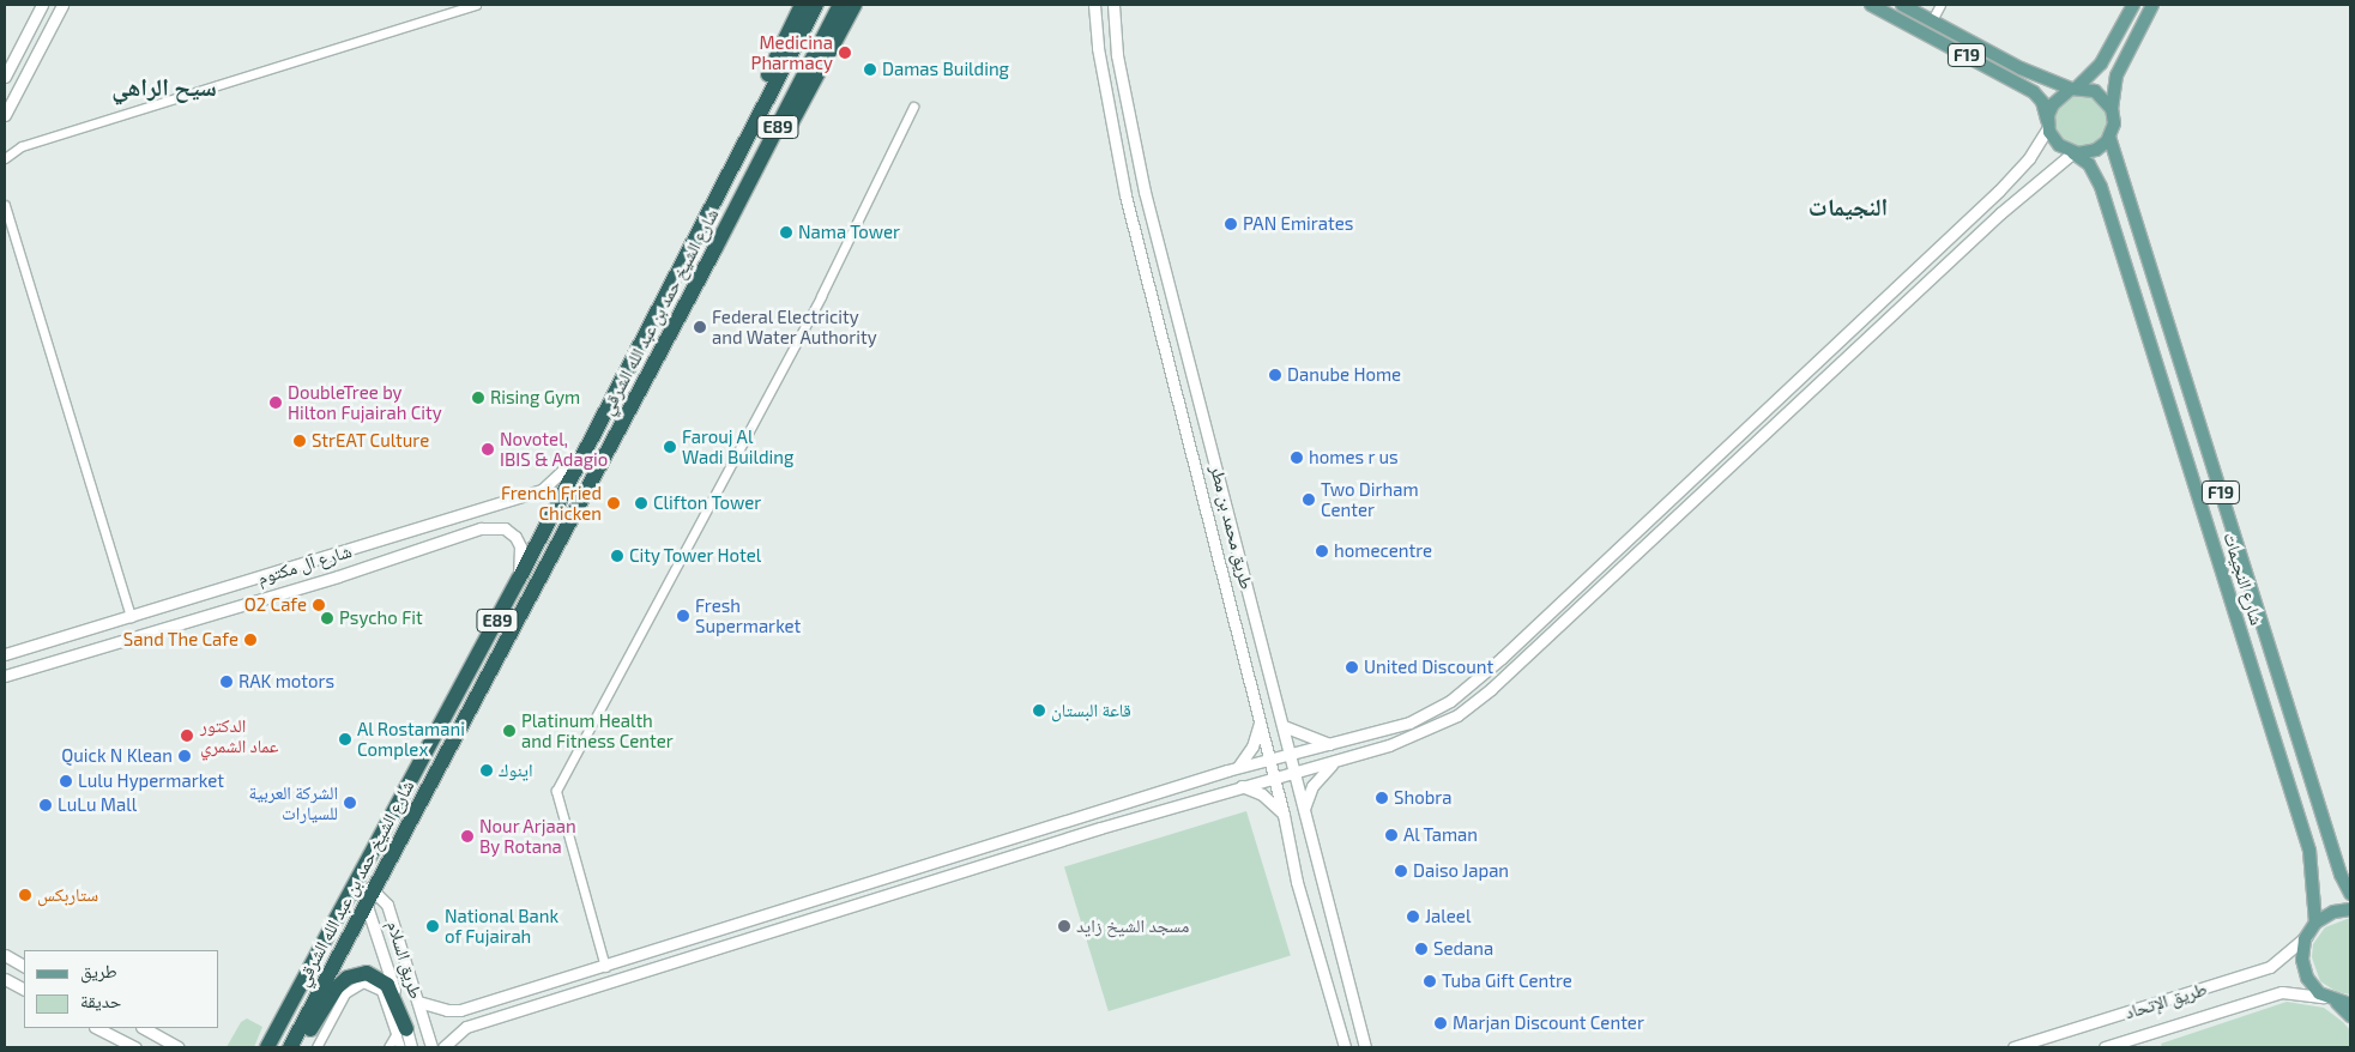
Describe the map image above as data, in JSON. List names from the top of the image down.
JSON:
{
  "streets": {
    "highway": ["E89", "شارع الشيخ حمد بن عبد الله الشرقي"],
    "main road": ["F19", "شارع النجيمات"],
    "street": [
      "طريق محمد بن مطر",
      "شارع آل مكتوم",
      "طريق السلام",
      "طريق اﻹتحاد"
    ]
  },
  "crossings": [
    ["F19", "شارع النجيمات"],
    ["شارع الشيخ حمد بن عبد الله الشرقي", "شارع آل مكتوم"],
    ["شارع الشيخ حمد بن عبد الله الشرقي", "طريق السلام"]
  ],
  "districts": ["سيح الراهي", "النجيمات"],
  "places": [
    "Medicina Pharmacy",
    "Damas Building",
    "PAN Emirates",
    "Nama Tower",
    "Federal Electricity and Water Authority",
    "Danube Home",
    "Rising Gym",
    "DoubleTree by Hilton Fujairah City",
    "StrEAT Culture",
    "Farouj Al Wadi Building",
    "Novotel, IBIS & Adagio",
    "homes r us",
    "Two Dirham Center",
    "French Fried Chicken",
    "Clifton Tower",
    "homecentre",
    "City Tower Hotel",
    "O2 Cafe",
    "Fresh Supermarket",
    "Psycho Fit",
    "Sand The Cafe",
    "United Discount",
    "RAK motors",
    "قاعة البستان",
    "Platinum Health and Fitness Center",
    "الدكتور عماد الشمري",
    "Al Rostamani Complex",
    "Quick N Klean",
    "اينوك",
    "Lulu Hypermarket",
    "Shobra",
    "الشركة العربية للسيارات",
    "LuLu Mall",
    "Al Taman",
    "Nour Arjaan By Rotana",
    "Daiso Japan",
    "ستاربكس",
    "Jaleel",
    "National Bank of Fujairah",
    "مسجد الشيخ زايد",
    "Sedana",
    "Tuba Gift Centre",
    "Marjan Discount Center"
  ],
  "legend": ["طريق", "حديقة"]
}
